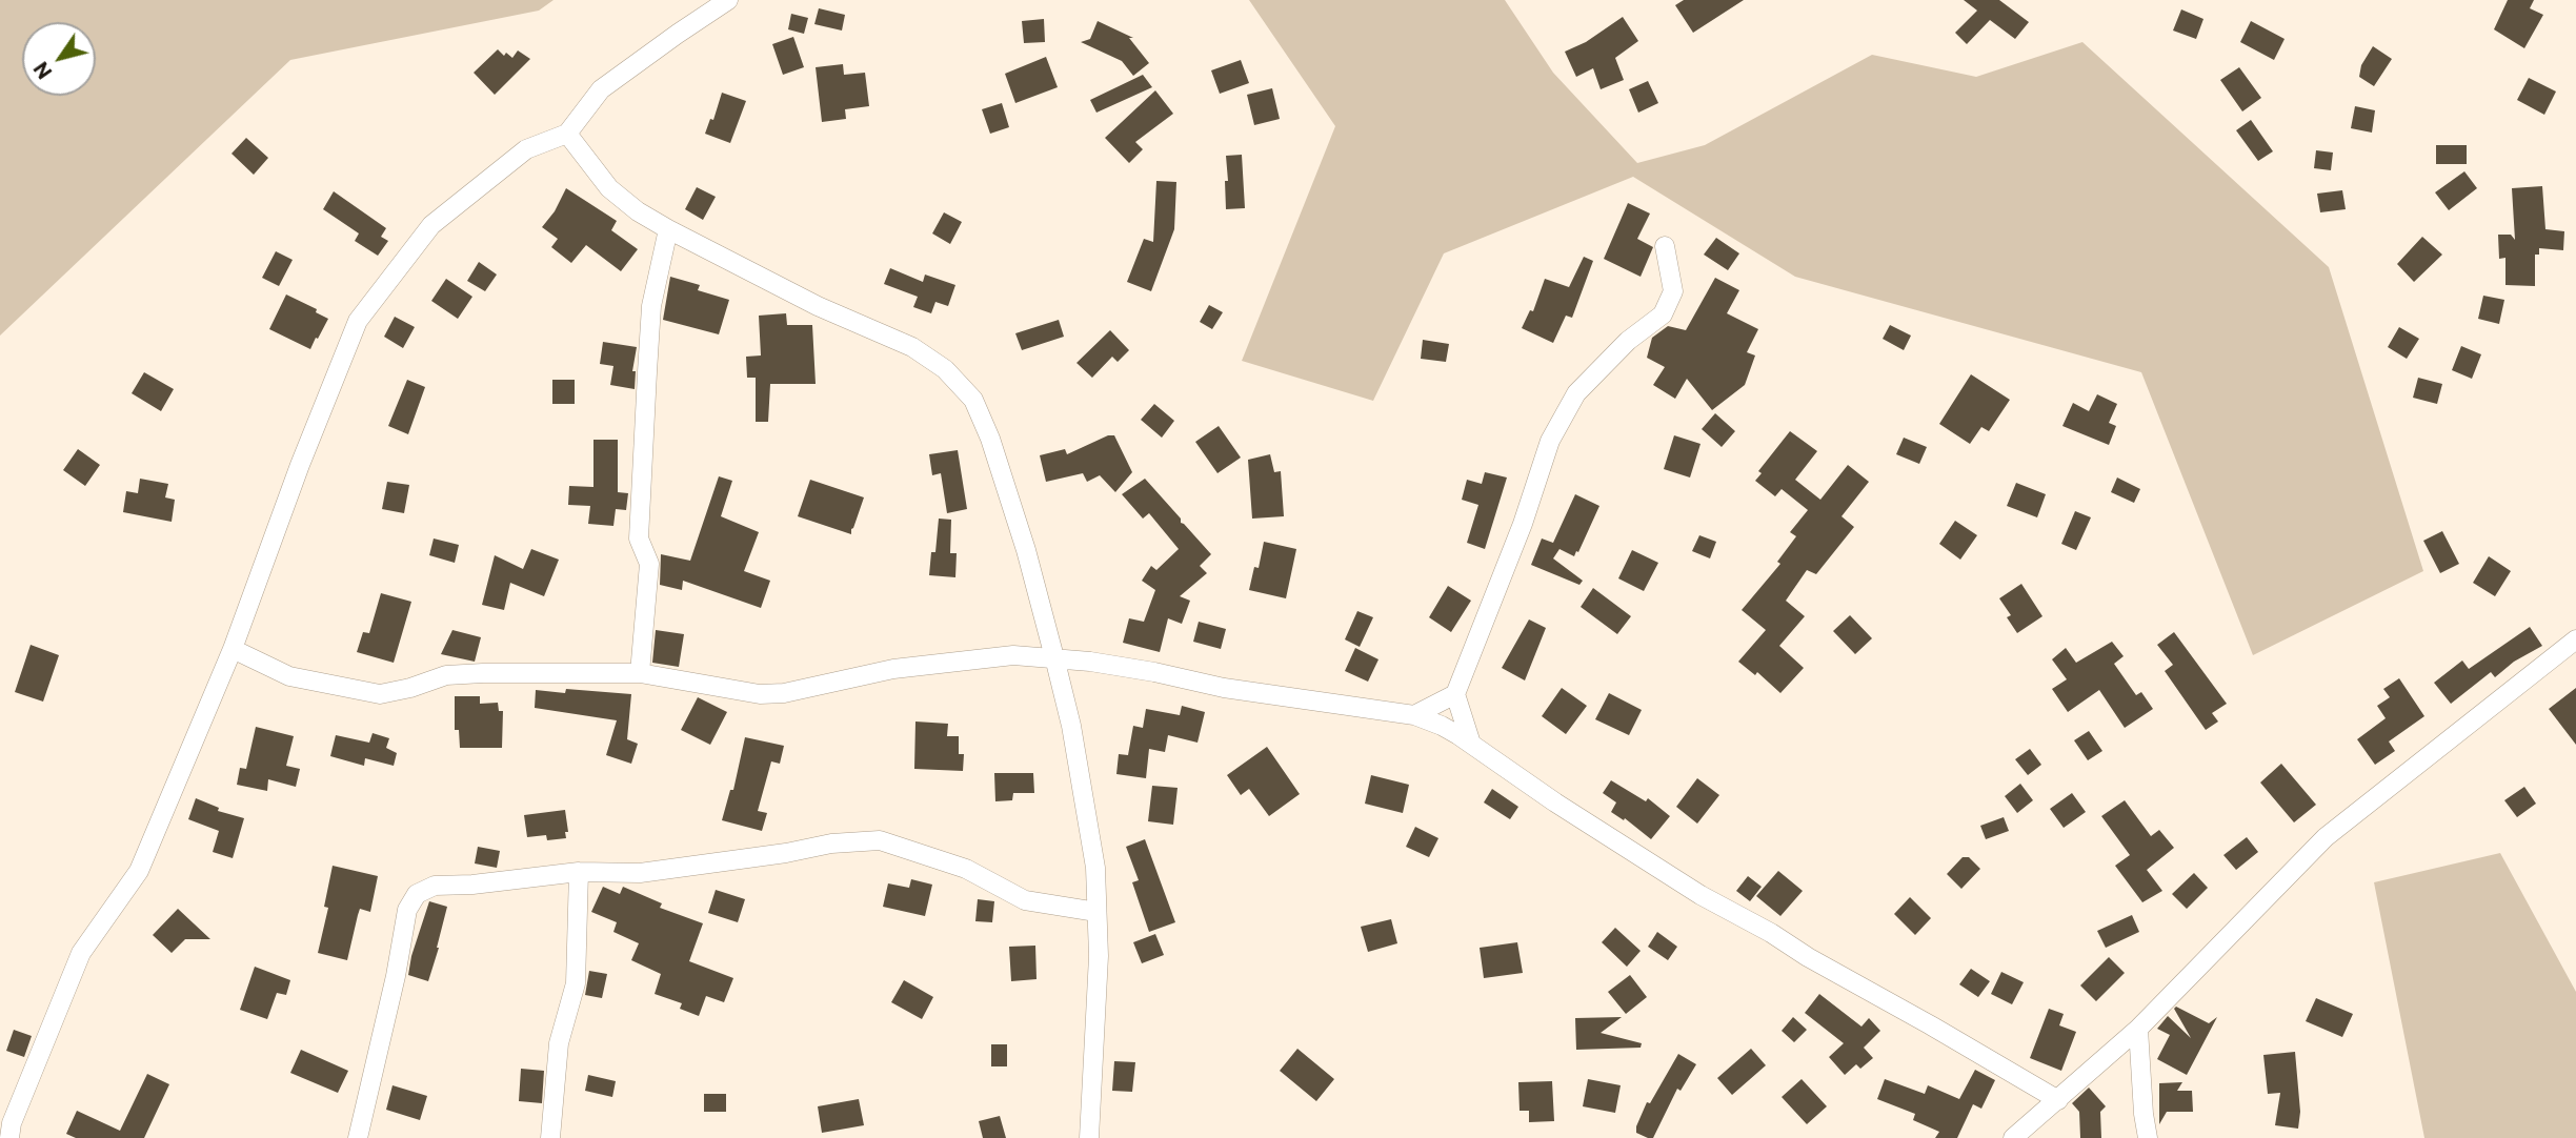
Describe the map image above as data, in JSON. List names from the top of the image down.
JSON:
{
  "north": "bottom left"
}
